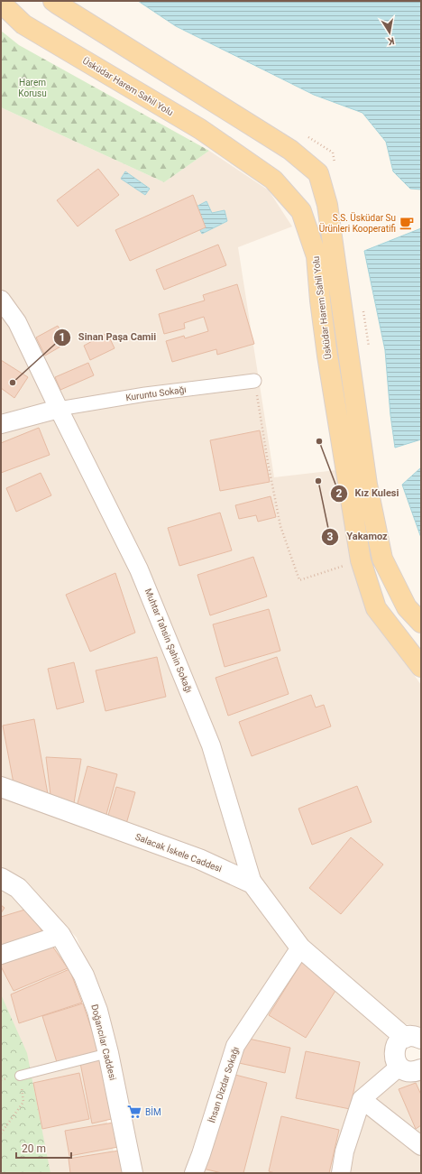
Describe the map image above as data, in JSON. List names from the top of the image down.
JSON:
{
  "streets": {
    "main road": ["Üsküdar Harem Sahil Yolu"],
    "street": [
      "Kuruntu Sokağı",
      "Muhtar Tahsin Şahin Sokağı",
      "Salacak İskele Caddesi",
      "Doğancılar Caddesi",
      "İhsan Dizdar Sokağı"
    ]
  },
  "crossings": [
    ["Kuruntu Sokağı", "Muhtar Tahsin Şahin Sokağı"],
    ["Muhtar Tahsin Şahin Sokağı", "Salacak İskele Caddesi"],
    ["Salacak İskele Caddesi", "İhsan Dizdar Sokağı"]
  ],
  "parks": ["Harem Korusu"],
  "places": {
    "cafe": ["S.S. Üsküdar Su Ürünleri Kooperatifi"],
    "other": ["Sinan Paşa Camii", "Kız Kulesi", "Yakamoz"],
    "supermarket": ["BİM"]
  },
  "scale_bar": "20 m",
  "north": "bottom"
}
